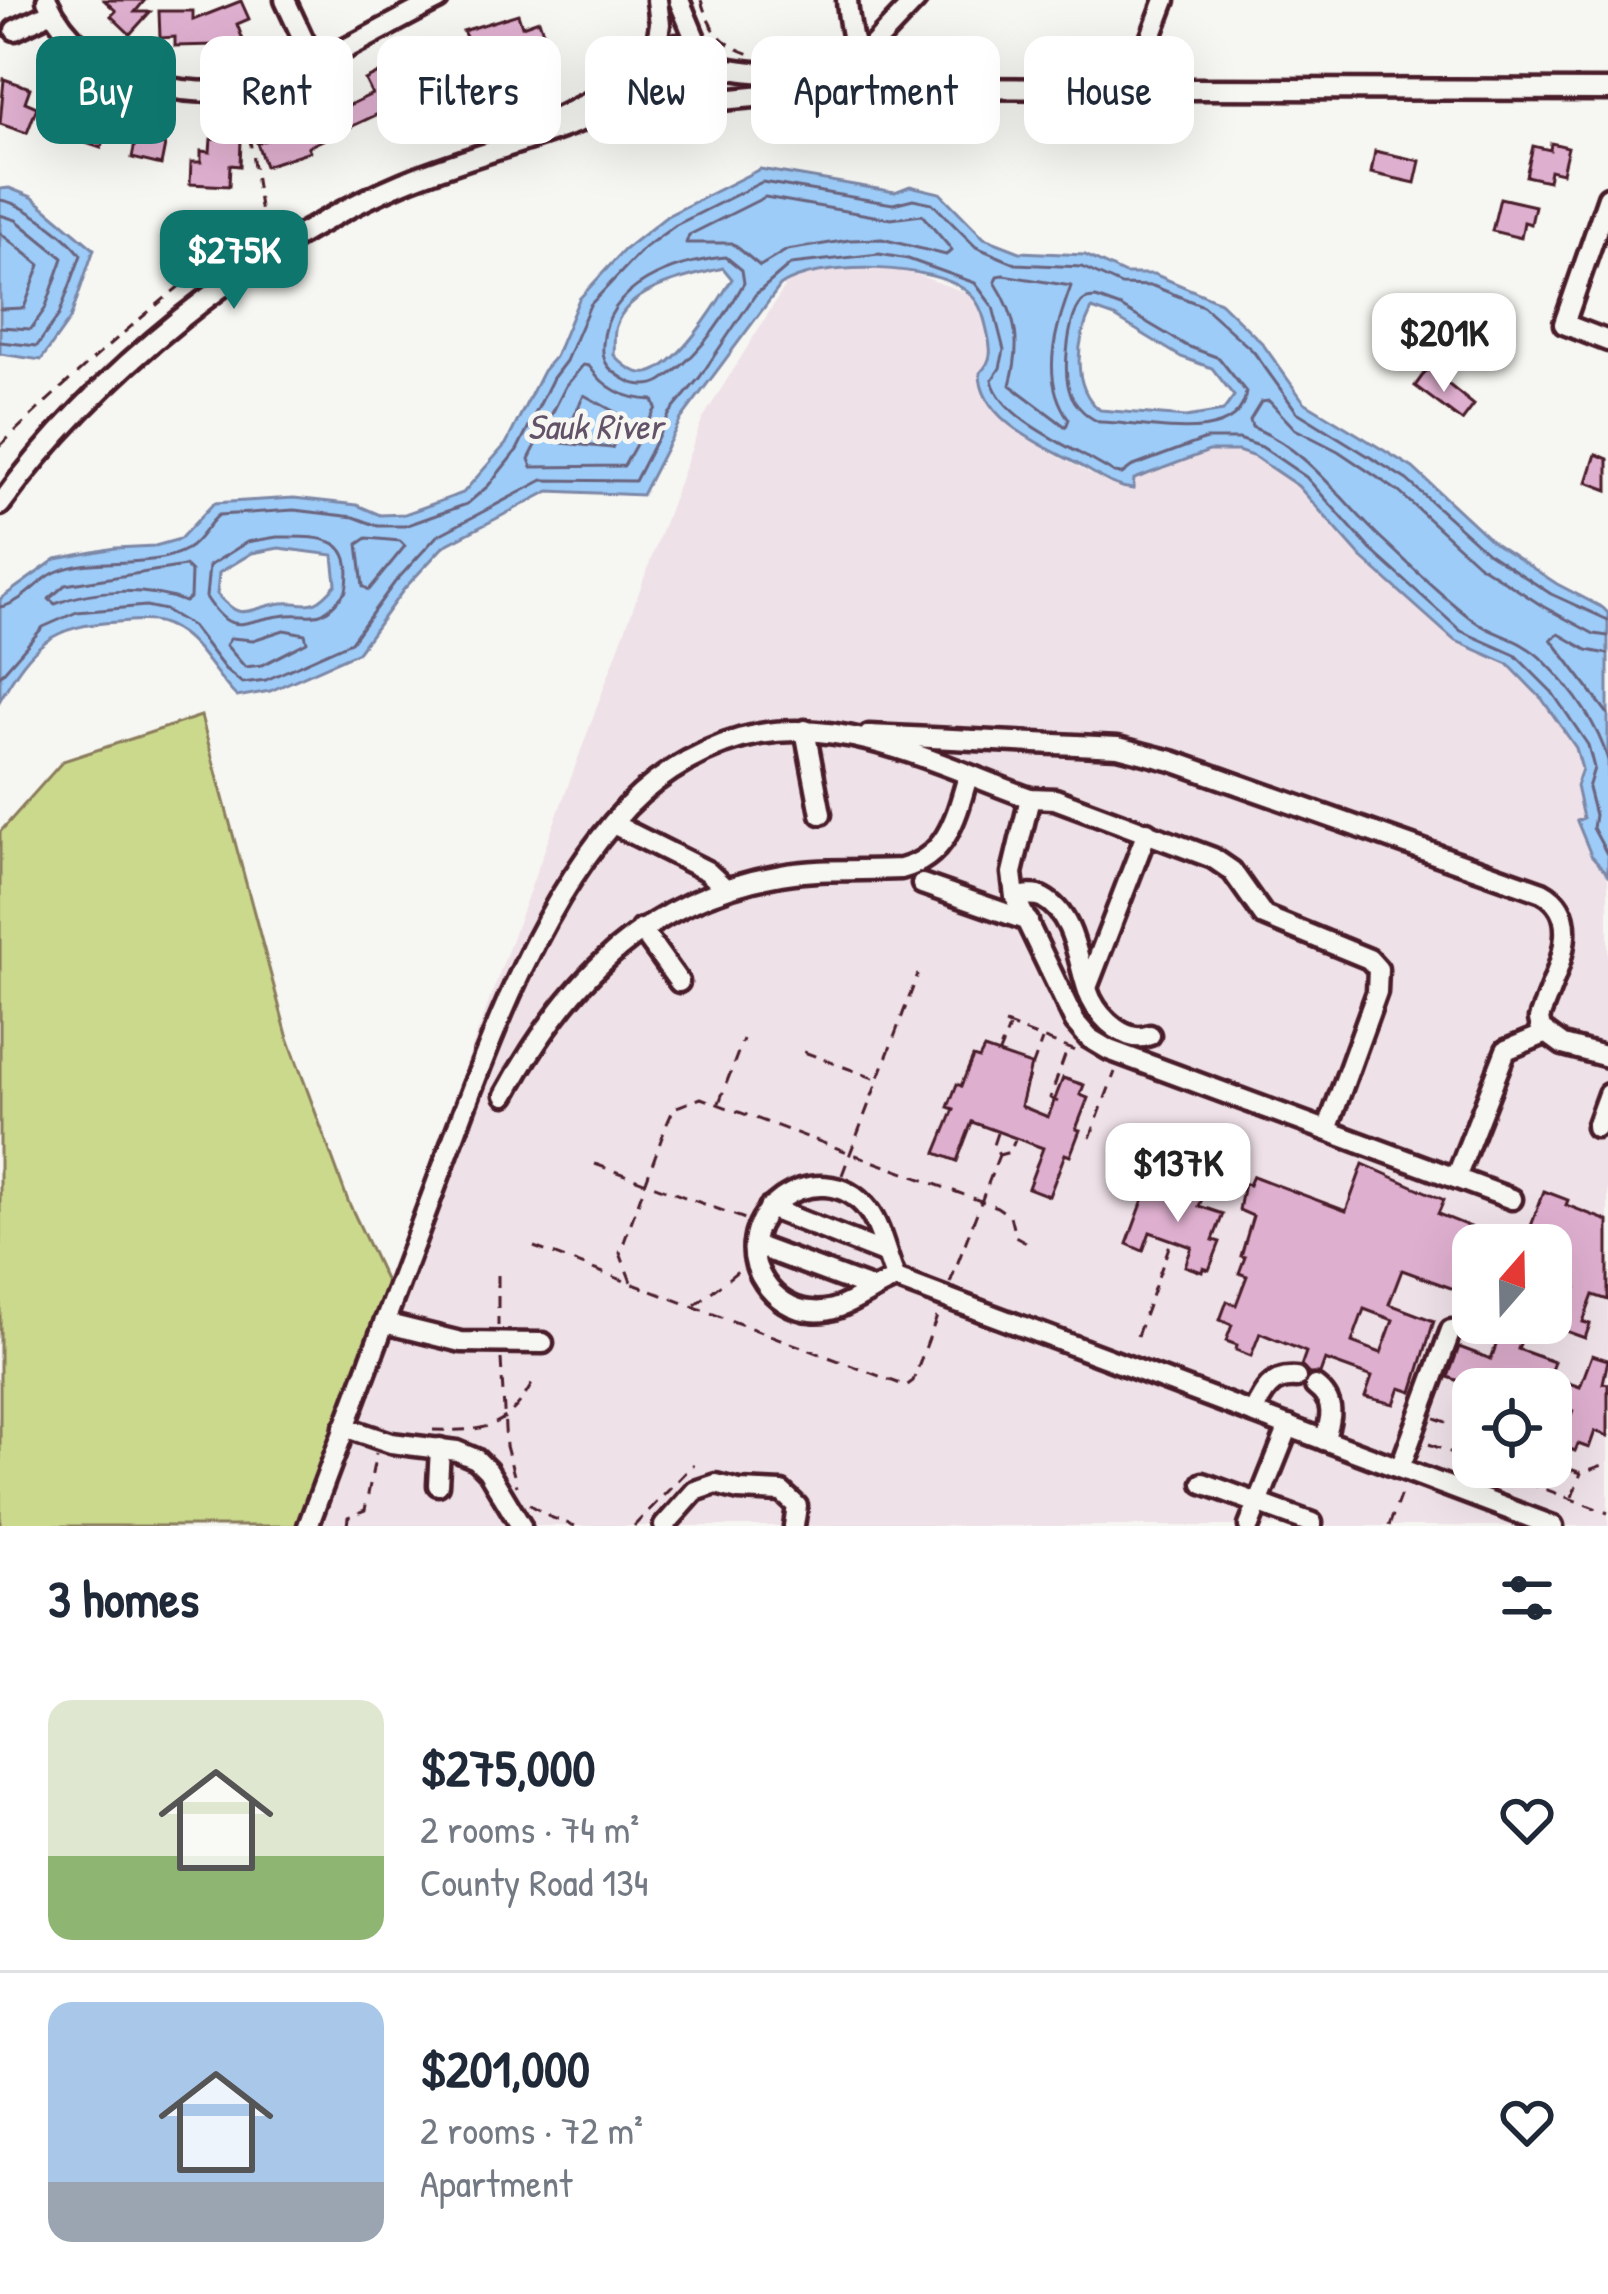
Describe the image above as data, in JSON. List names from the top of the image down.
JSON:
{
  "water": ["Sauk River"],
  "north": "top",
  "page": {
    "chip": [
      "Buy",
      "Rent",
      "Filters",
      "New",
      "Apartment",
      "House"
    ],
    "price": ["$275K", "$201K", "$137K"],
    "heading": "3 homes",
    "list": [
      {
        "name": "$275,000",
        "note": "2 rooms · 74 m² · County Road 134"
      },
      {
        "name": "$201,000",
        "note": "2 rooms · 72 m² · Apartment"
      }
    ]
  }
}
